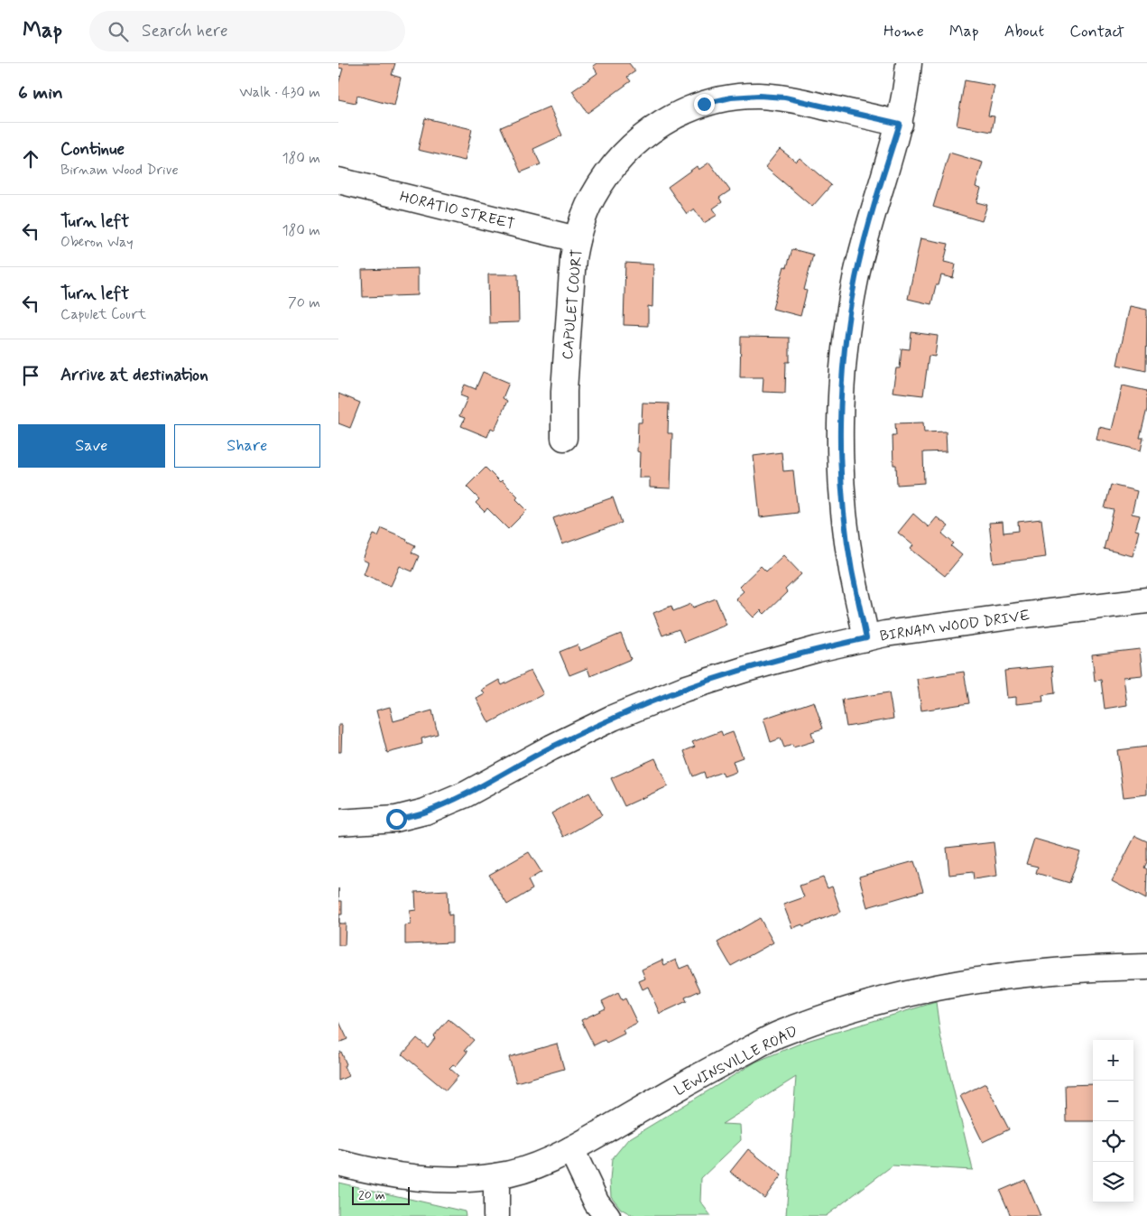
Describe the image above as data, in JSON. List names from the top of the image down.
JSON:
{
  "streets": {
    "street": [
      "HORATIO STREET",
      "CAPULET COURT",
      "BIRNAM WOOD DRIVE",
      "LEWINSVILLE ROAD"
    ]
  },
  "crossings": [
    ["HORATIO STREET", "CAPULET COURT"]
  ],
  "scale_bar": "20 m",
  "page": {
    "header": "Map",
    "search": "Search here",
    "nav": [
      "Home",
      "Map",
      "About",
      "Contact"
    ],
    "heading": ["6 min", "Walk · 430 m"],
    "list": [
      ["Continue", "Birnam Wood Drive", "180 m"],
      ["Turn left", "Oberon Way", "180 m"],
      ["Turn left", "Capulet Court", "70 m"],
      "Arrive at destination"
    ],
    "buttons": ["Save", "Share"],
    "map_buttons": ["+", "−"],
    "scale": "20 m"
  }
}
